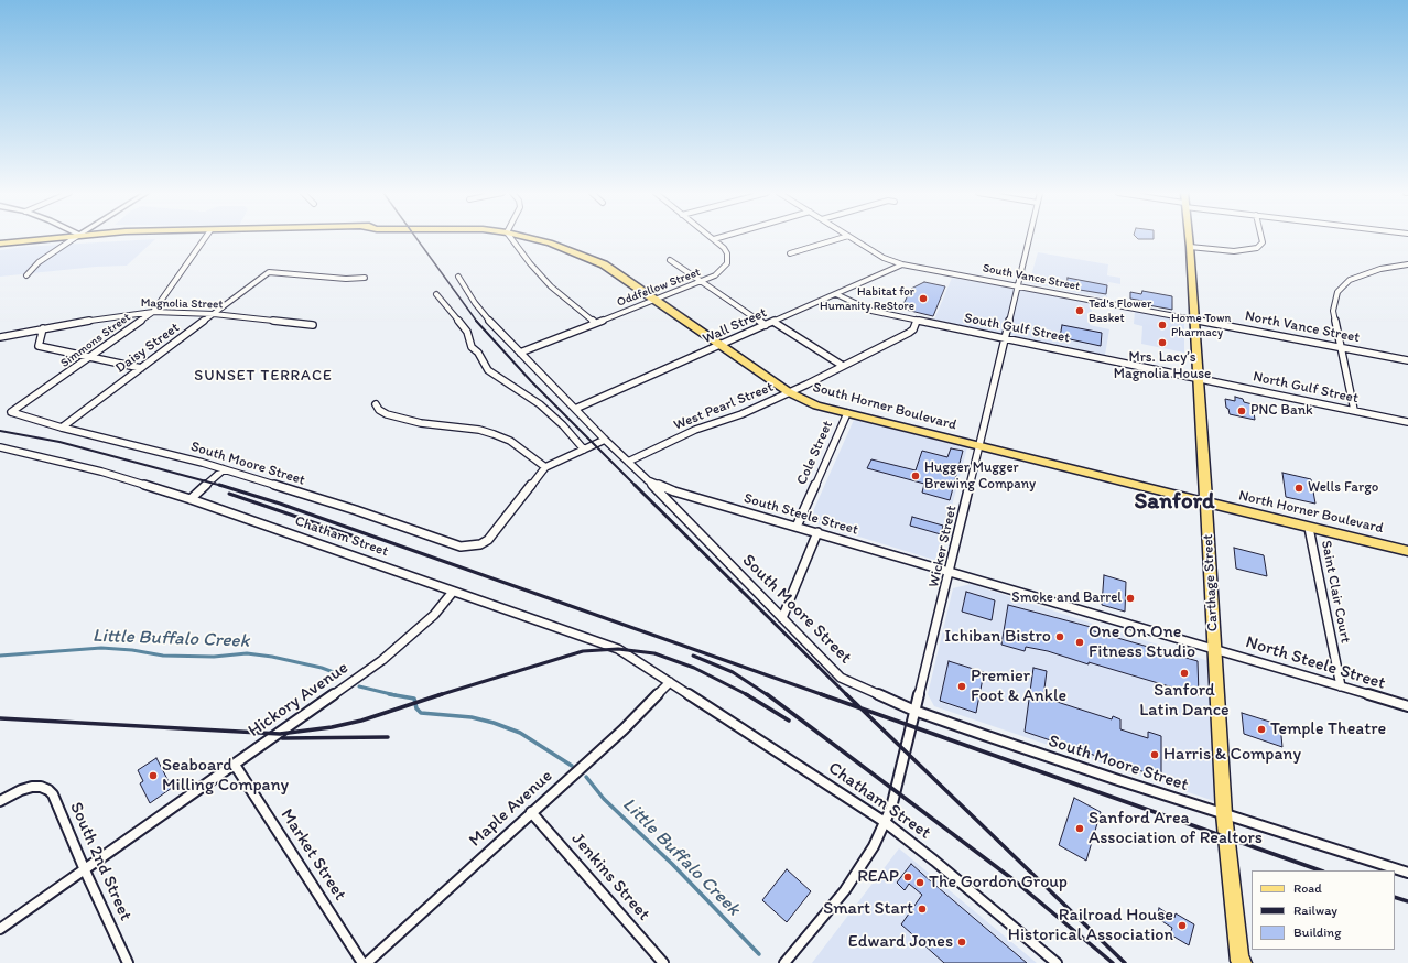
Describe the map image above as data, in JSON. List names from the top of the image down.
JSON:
{
  "streets": {
    "main road": ["South Horner Boulevard", "North Horner Boulevard", "Carthage Street"],
    "street": [
      "South Vance Street",
      "Oddfellow Street",
      "Magnolia Street",
      "Wall Street",
      "North Vance Street",
      "South Gulf Street",
      "Simmons Street",
      "Daisy Street",
      "North Gulf Street",
      "West Pearl Street",
      "Cole Street",
      "South Moore Street",
      "South Steele Street",
      "Chatham Street",
      "Wicker Street",
      "Saint Clair Court",
      "North Steele Street",
      "Hickory Avenue",
      "Maple Avenue",
      "Market Street",
      "South 2nd Street",
      "Jenkins Street"
    ]
  },
  "crossings": [
    ["South Vance Street", "Wall Street"],
    ["South Vance Street", "North Vance Street"],
    ["South Vance Street", "Wicker Street"],
    ["South Vance Street", "Carthage Street"],
    ["Oddfellow Street", "South Horner Boulevard"],
    ["Oddfellow Street", "South Steele Street"],
    ["Magnolia Street", "Simmons Street"],
    ["Magnolia Street", "Daisy Street"],
    ["Wall Street", "South Gulf Street"],
    ["Wall Street", "South Horner Boulevard"],
    ["Wall Street", "South Steele Street"],
    ["North Vance Street", "Carthage Street"],
    ["South Gulf Street", "North Gulf Street"],
    ["South Gulf Street", "West Pearl Street"],
    ["South Gulf Street", "Wicker Street"],
    ["South Gulf Street", "Carthage Street"],
    ["Simmons Street", "South Moore Street"],
    ["Daisy Street", "South Moore Street"],
    ["North Gulf Street", "Carthage Street"],
    ["West Pearl Street", "South Horner Boulevard"],
    ["West Pearl Street", "South Steele Street"],
    ["South Horner Boulevard", "Cole Street"],
    ["South Horner Boulevard", "North Horner Boulevard"],
    ["South Horner Boulevard", "Wicker Street"],
    ["South Horner Boulevard", "Carthage Street"],
    ["Cole Street", "South Steele Street"],
    ["South Moore Street", "South Steele Street"],
    ["South Moore Street", "Wicker Street"],
    ["South Moore Street", "Carthage Street"],
    ["North Horner Boulevard", "Carthage Street"],
    ["North Horner Boulevard", "Saint Clair Court"],
    ["South Steele Street", "Wicker Street"],
    ["South Steele Street", "Carthage Street"],
    ["South Steele Street", "North Steele Street"],
    ["Chatham Street", "Wicker Street"],
    ["Chatham Street", "Hickory Avenue"],
    ["Chatham Street", "Maple Avenue"],
    ["Carthage Street", "North Steele Street"],
    ["Saint Clair Court", "North Steele Street"],
    ["Hickory Avenue", "Market Street"],
    ["Hickory Avenue", "South 2nd Street"],
    ["Maple Avenue", "Jenkins Street"]
  ],
  "districts": ["SUNSET TERRACE", "Sanford"],
  "water": ["Little Buffalo Creek"],
  "places": [
    "Habitat for Humanity ReStore",
    "Ted's Flower Basket",
    "Home Town Pharmacy",
    "Mrs. Lacy’s Magnolia House",
    "PNC Bank",
    "Hugger Mugger Brewing Company",
    "Wells Fargo",
    "Smoke and Barrel",
    "Ichiban Bistro",
    "One On One Fitness Studio",
    "Sanford Latin Dance",
    "Premier Foot & Ankle",
    "Temple Theatre",
    "Harris & Company",
    "Seaboard Milling Company",
    "Sanford Area Association of Realtors",
    "REAP",
    "The Gordon Group",
    "Smart Start",
    "Railroad House Historical Association",
    "Edward Jones"
  ],
  "legend": ["Road", "Railway", "Building"]
}
